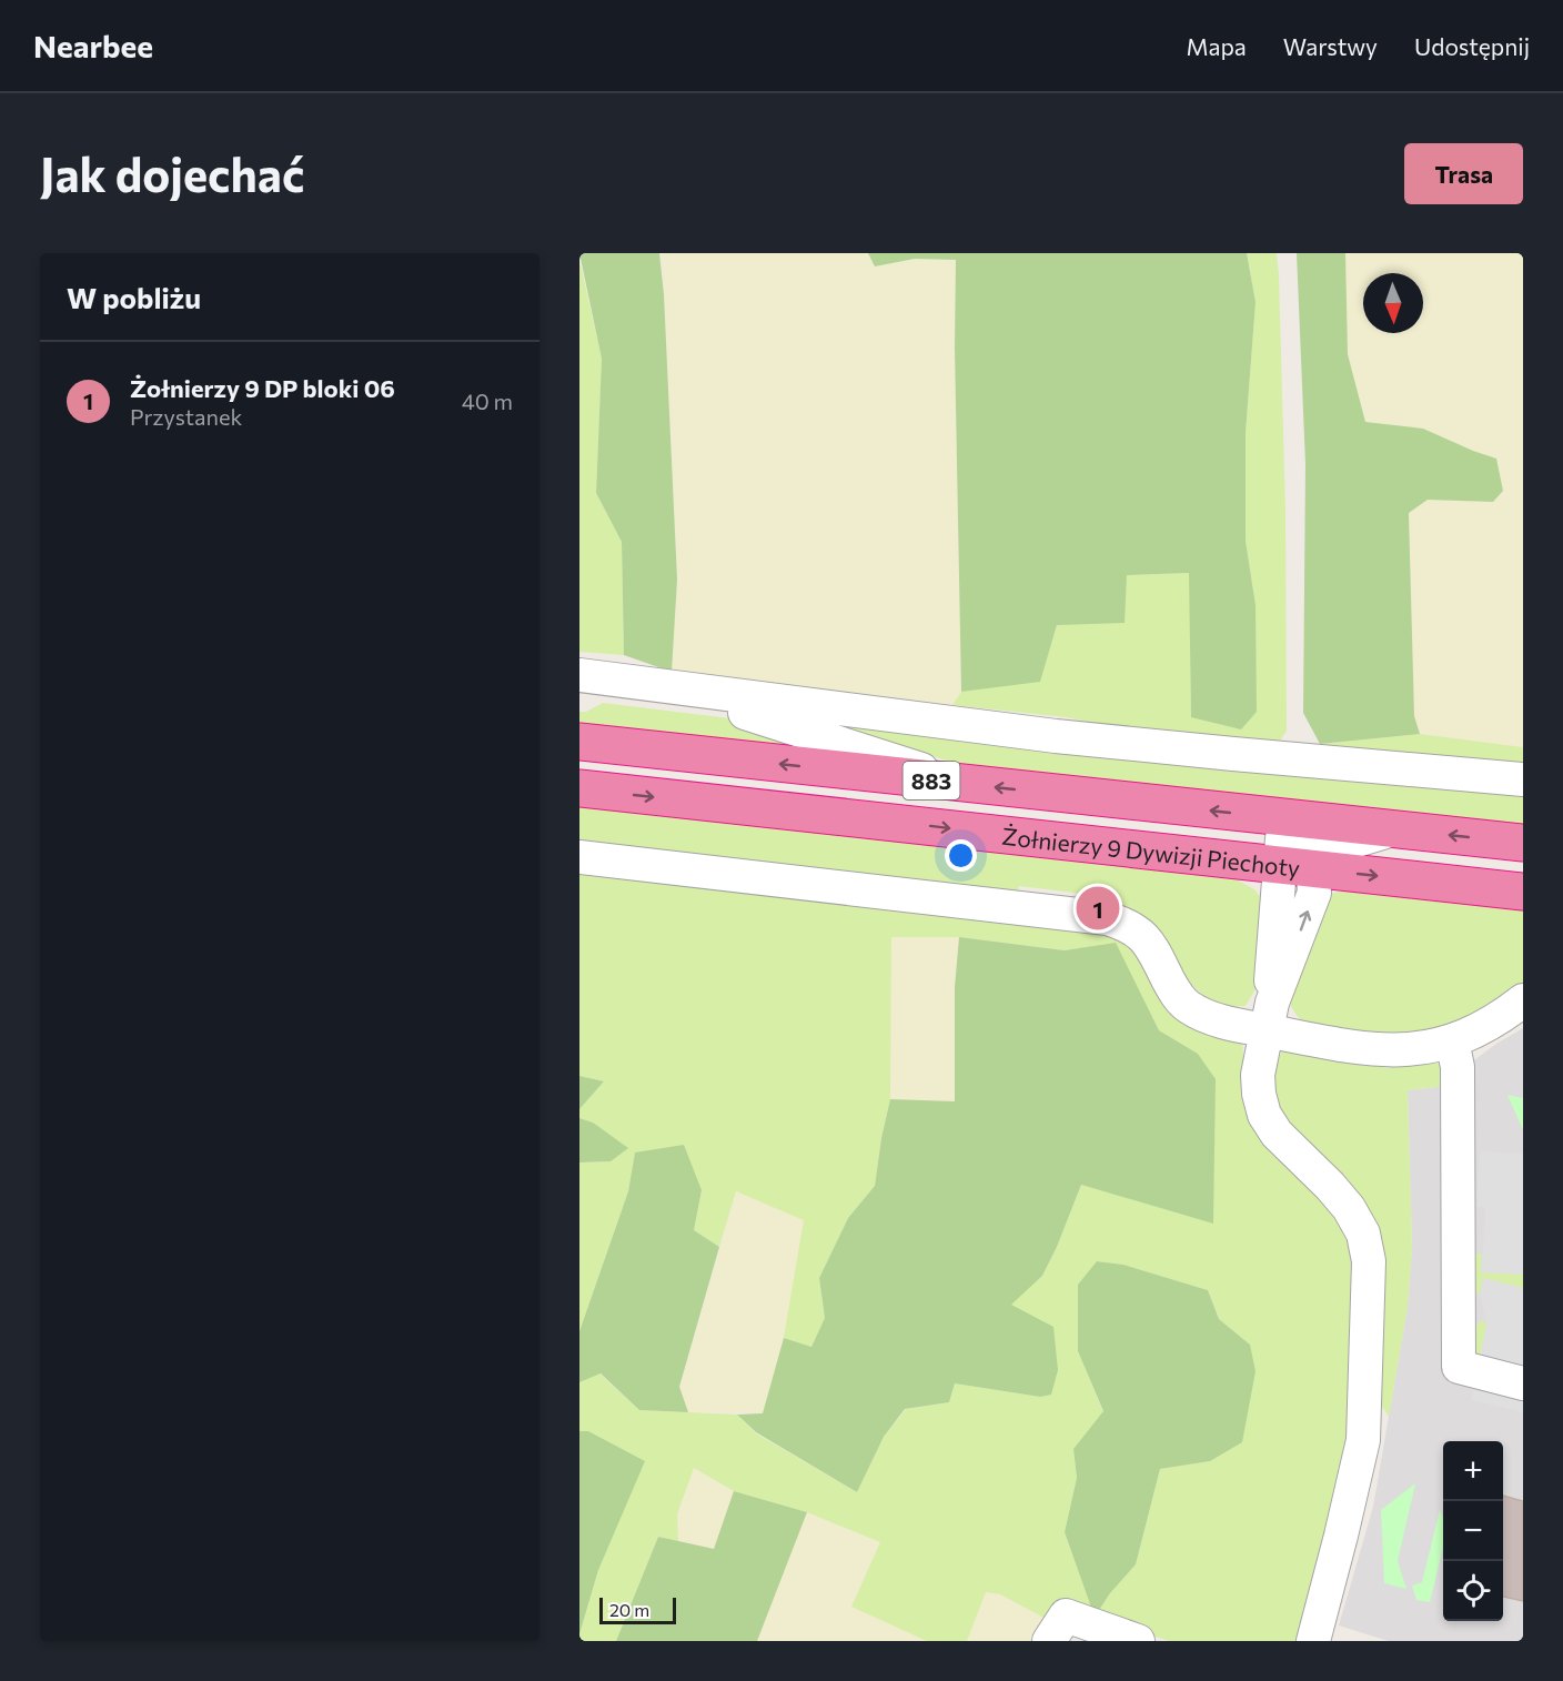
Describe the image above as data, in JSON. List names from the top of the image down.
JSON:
{
  "streets": {
    "highway": ["883", "Żołnierzy 9 Dywizji Piechoty"]
  },
  "scale_bar": "20 m",
  "north": "bottom",
  "page": {
    "header": "Nearbee",
    "nav": ["Mapa", "Warstwy", "Udostępnij"],
    "buttons": "Trasa",
    "title": "Jak dojechać",
    "heading": "W pobliżu",
    "list": [
      {
        "mark": "1",
        "name": "Żołnierzy 9 DP bloki 06",
        "note": "Przystanek",
        "value": "40 m"
      }
    ],
    "pins": "1",
    "map_buttons": ["+", "−"],
    "scale": "20 m"
  }
}
